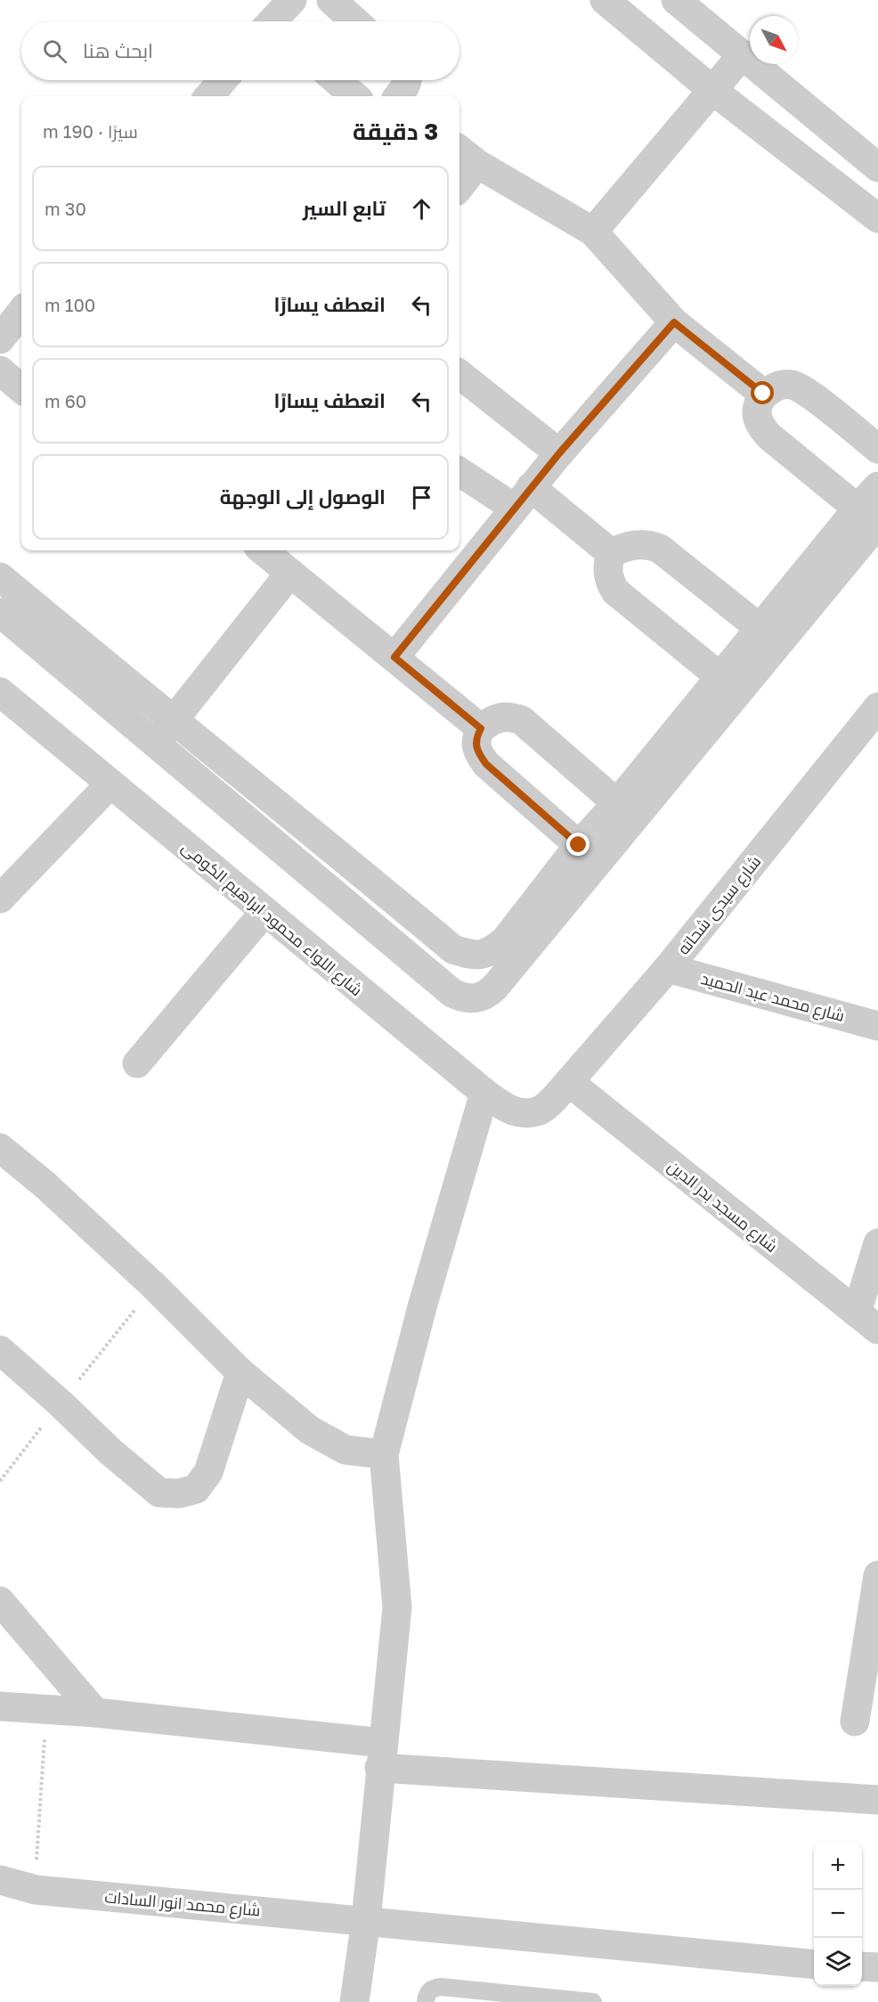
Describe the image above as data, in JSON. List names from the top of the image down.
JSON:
{
  "streets": {
    "street": [
      "شارع سيدى شحاته",
      "شارع اللواء محمود ابراهيم الكومى",
      "شارع محمد عبد الحميد",
      "شارع مسجد بدر الدين",
      "شارع محمد انور السادات"
    ]
  },
  "crossings": [
    ["شارع سيدى شحاته", "شارع اللواء محمود ابراهيم الكومى"],
    ["شارع سيدى شحاته", "شارع محمد عبد الحميد"],
    ["شارع سيدى شحاته", "شارع مسجد بدر الدين"],
    ["شارع اللواء محمود ابراهيم الكومى", "شارع مسجد بدر الدين"]
  ],
  "north": "bottom right",
  "page": {
    "search": "ابحث هنا",
    "heading": ["3 دقيقة", "سيرًا · 190 m"],
    "list": [
      ["تابع السير", "30 m"],
      ["انعطف يسارًا", "100 m"],
      ["انعطف يسارًا", "60 m"],
      "الوصول إلى الوجهة"
    ],
    "map_buttons": ["+", "−"]
  }
}
